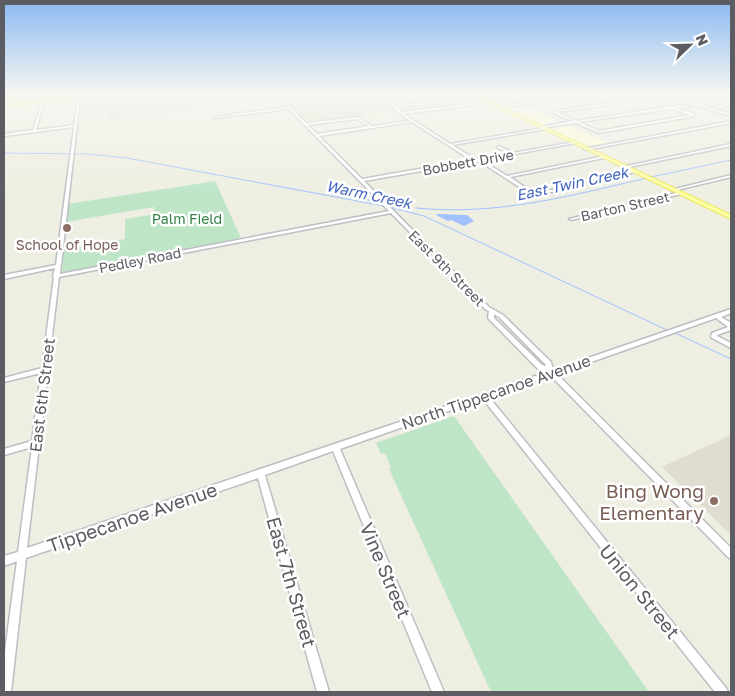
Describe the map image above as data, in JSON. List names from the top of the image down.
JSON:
{
  "streets": {
    "street": [
      "Bobbett Drive",
      "Barton Street",
      "Pedley Road",
      "East 9th Street",
      "North Tippecanoe Avenue",
      "East 6th Street",
      "Tippecanoe Avenue",
      "Vine Street",
      "East 7th Street",
      "Union Street"
    ]
  },
  "crossings": [
    ["Bobbett Drive", "East 9th Street"],
    ["Pedley Road", "East 9th Street"],
    ["Pedley Road", "East 6th Street"],
    ["East 9th Street", "North Tippecanoe Avenue"],
    ["North Tippecanoe Avenue", "Tippecanoe Avenue"],
    ["North Tippecanoe Avenue", "Vine Street"],
    ["North Tippecanoe Avenue", "East 7th Street"],
    ["North Tippecanoe Avenue", "Union Street"],
    ["East 6th Street", "Tippecanoe Avenue"],
    ["Tippecanoe Avenue", "East 7th Street"]
  ],
  "water": ["East Twin Creek", "Warm Creek"],
  "parks": ["Palm Field"],
  "places": ["School of Hope", "Bing Wong Elementary"],
  "north": "top right"
}
